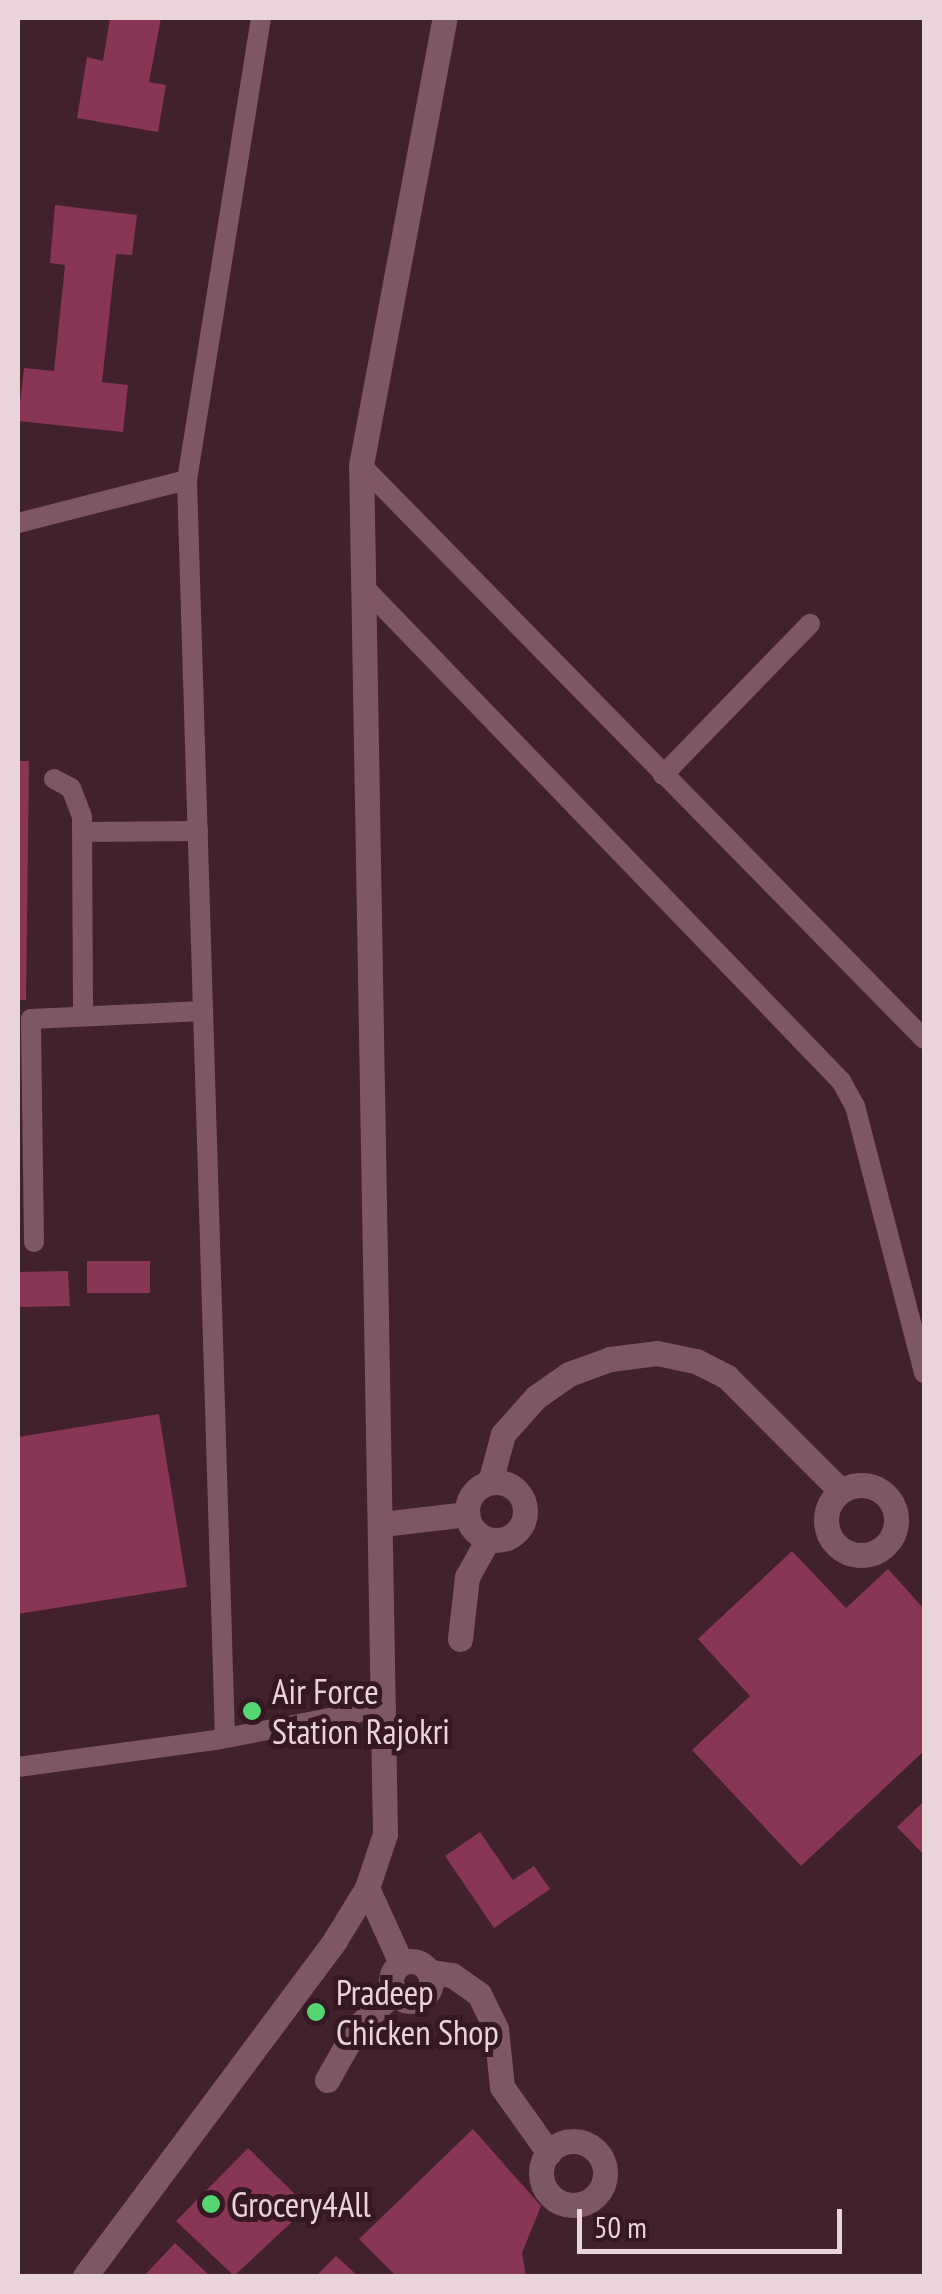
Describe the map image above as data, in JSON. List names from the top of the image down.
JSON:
{
  "places": ["Air Force Station Rajokri", "Pradeep Chicken Shop", "Grocery4All"],
  "scale_bar": "50 m"
}
